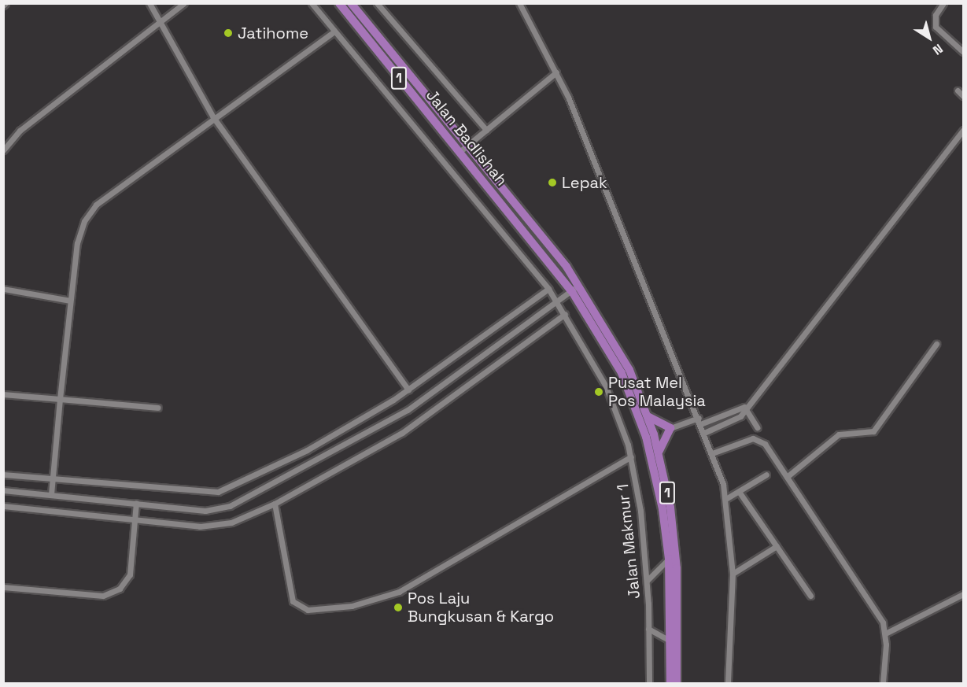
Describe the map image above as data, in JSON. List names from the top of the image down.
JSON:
{
  "streets": {
    "main road": ["1", "Jalan Badlishah"],
    "street": ["Jalan Makmur 1"]
  },
  "crossings": [
    ["1", "Jalan Badlishah"]
  ],
  "places": [
    "Jatihome",
    "Lepak",
    "Pusat Mel Pos Malaysia",
    "Pos Laju Bungkusan & Kargo"
  ],
  "north": "bottom right"
}
